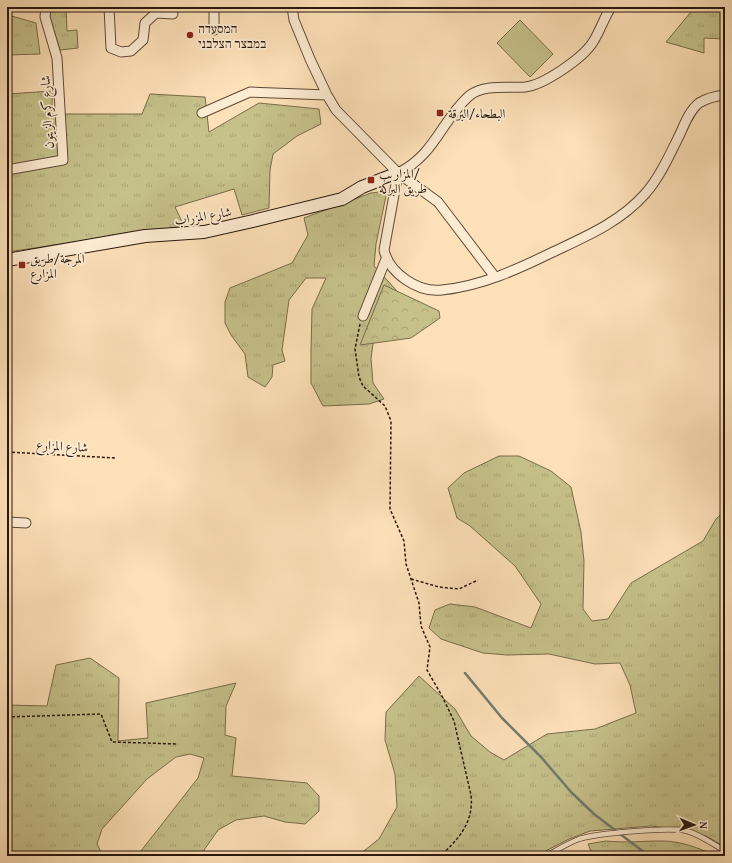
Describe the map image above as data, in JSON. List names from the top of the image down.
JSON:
{
  "streets": {
    "street": ["شارع كرم الزيتون", "شارع المزراب"],
    "path": ["شارع المزارع"]
  },
  "places": {
    "other": ["המסעדה במבצר הצלבני"],
    "transit": ["البطحاء/البرقة", "المزاريب/ طريق البركة", "المرجة/طريق المزارع"]
  },
  "north": "right"
}
